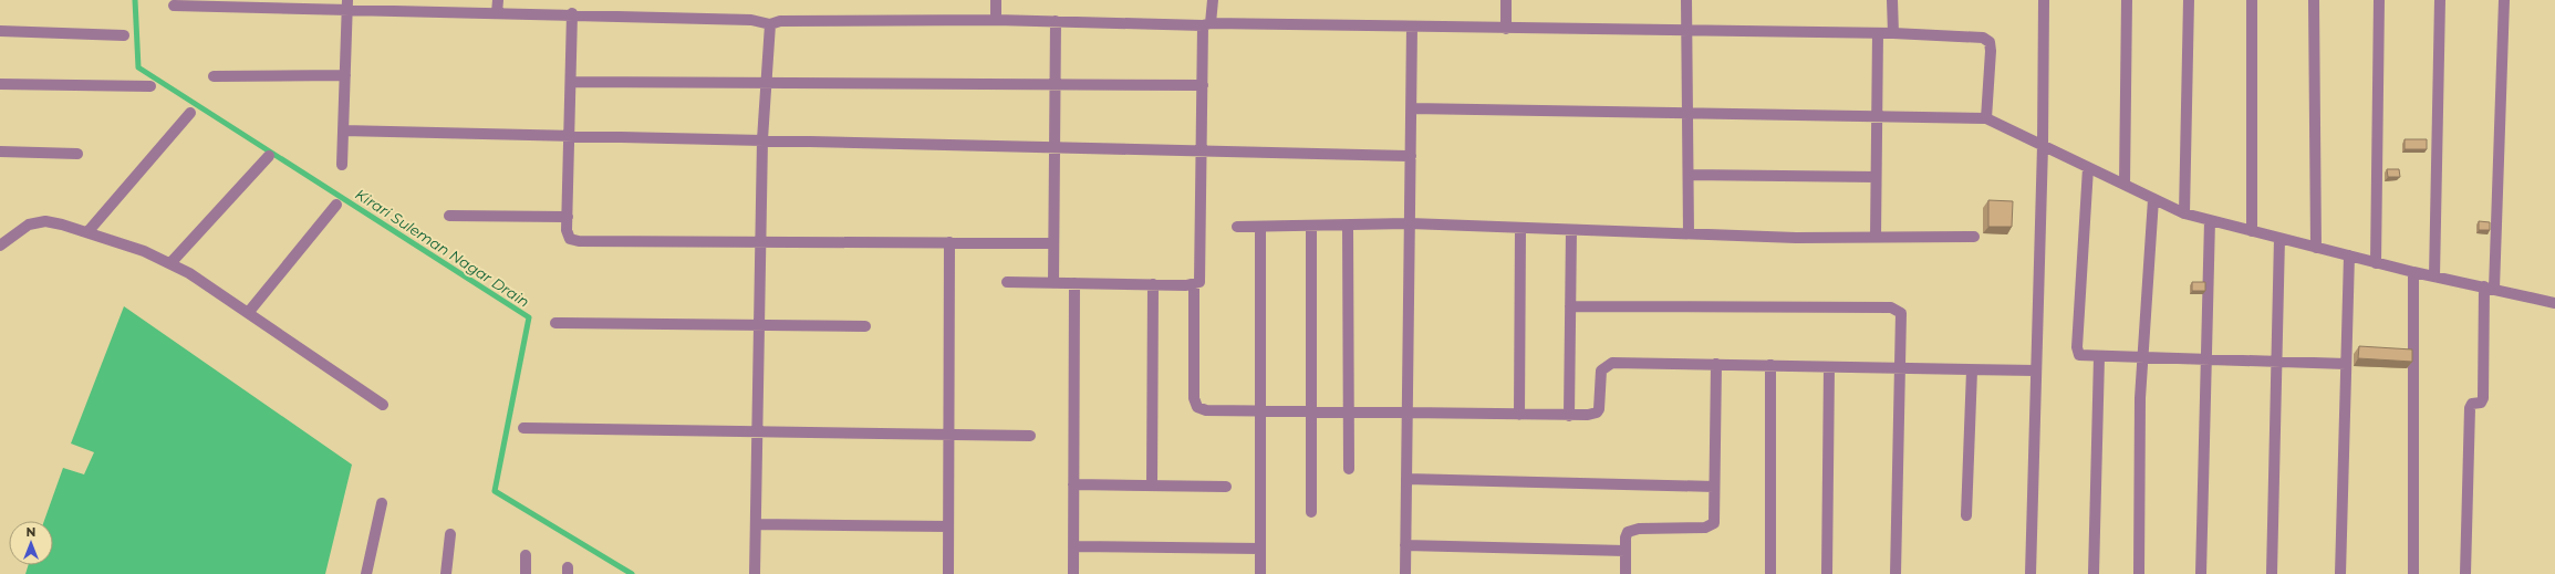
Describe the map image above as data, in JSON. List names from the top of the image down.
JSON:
{
  "water": ["Kirari Suleman Nagar Drain"],
  "north": "top"
}
